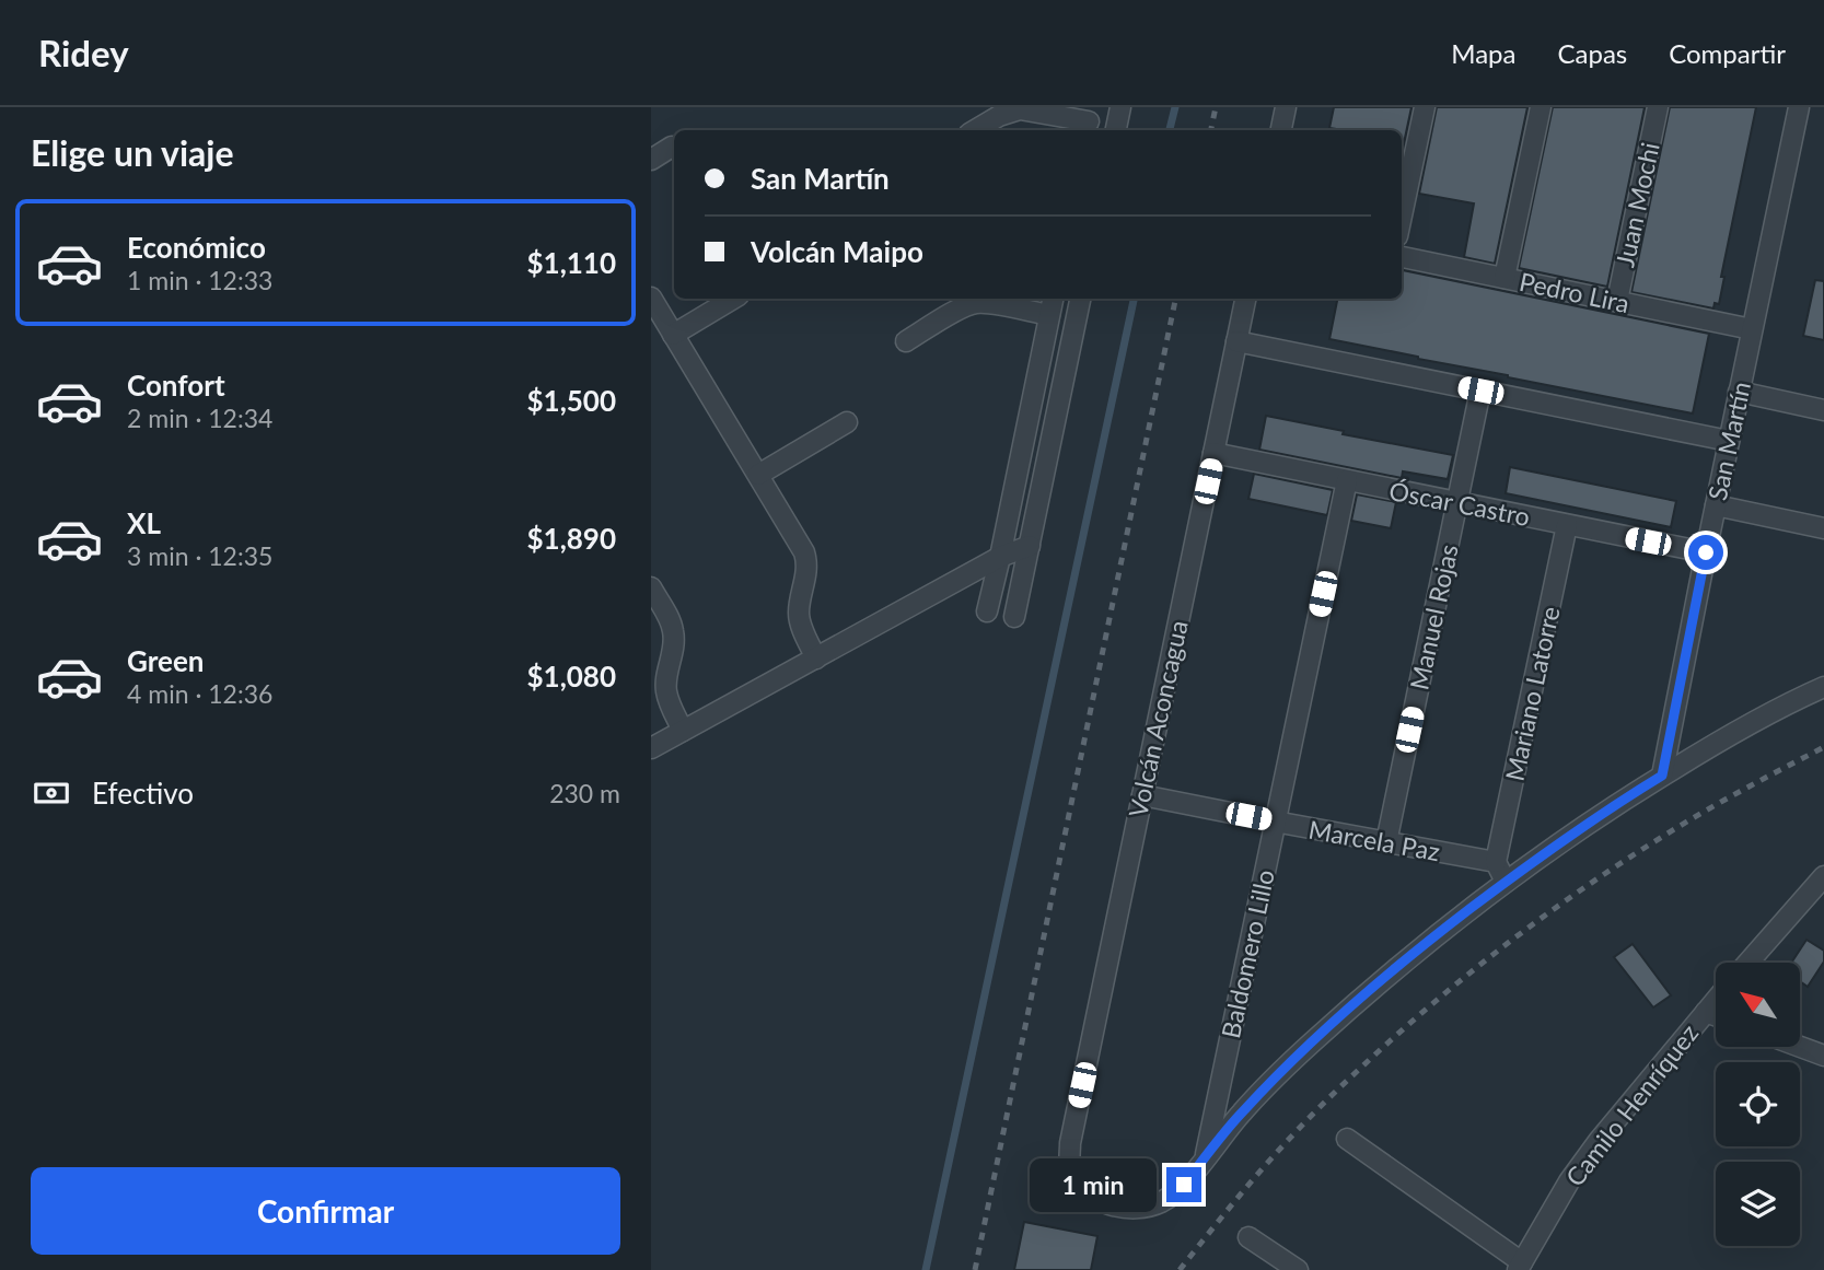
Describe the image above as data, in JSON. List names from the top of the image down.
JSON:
{
  "streets": {
    "street": [
      "Juan Mochi",
      "Pedro Lira",
      "San Martín",
      "Óscar Castro",
      "Manuel Rojas",
      "Mariano Latorre",
      "Volcán Aconcagua",
      "Marcela Paz",
      "Baldomero Lillo",
      "Camilo Henríquez"
    ]
  },
  "crossings": [
    ["Juan Mochi", "Pedro Lira"],
    ["Pedro Lira", "San Martín"],
    ["San Martín", "Óscar Castro"],
    ["Óscar Castro", "Manuel Rojas"],
    ["Óscar Castro", "Mariano Latorre"],
    ["Óscar Castro", "Volcán Aconcagua"],
    ["Óscar Castro", "Baldomero Lillo"],
    ["Manuel Rojas", "Marcela Paz"],
    ["Mariano Latorre", "Marcela Paz"],
    ["Volcán Aconcagua", "Marcela Paz"],
    ["Volcán Aconcagua", "Baldomero Lillo"],
    ["Marcela Paz", "Baldomero Lillo"]
  ],
  "north": "top left",
  "page": {
    "header": "Ridey",
    "nav": ["Mapa", "Capas", "Compartir"],
    "heading": "Elige un viaje",
    "banner": ["San Martín", "Volcán Maipo"],
    "list": [
      {
        "name": "Económico",
        "note": "1 min · 12:33",
        "value": "$1,110"
      },
      {
        "name": "Confort",
        "note": "2 min · 12:34",
        "value": "$1,500"
      },
      {
        "name": "XL",
        "note": "3 min · 12:35",
        "value": "$1,890"
      },
      {
        "name": "Green",
        "note": "4 min · 12:36",
        "value": "$1,080"
      }
    ],
    "pay": ["Efectivo", "230 m"],
    "buttons": "Confirmar",
    "bubble": "1 min"
  }
}
